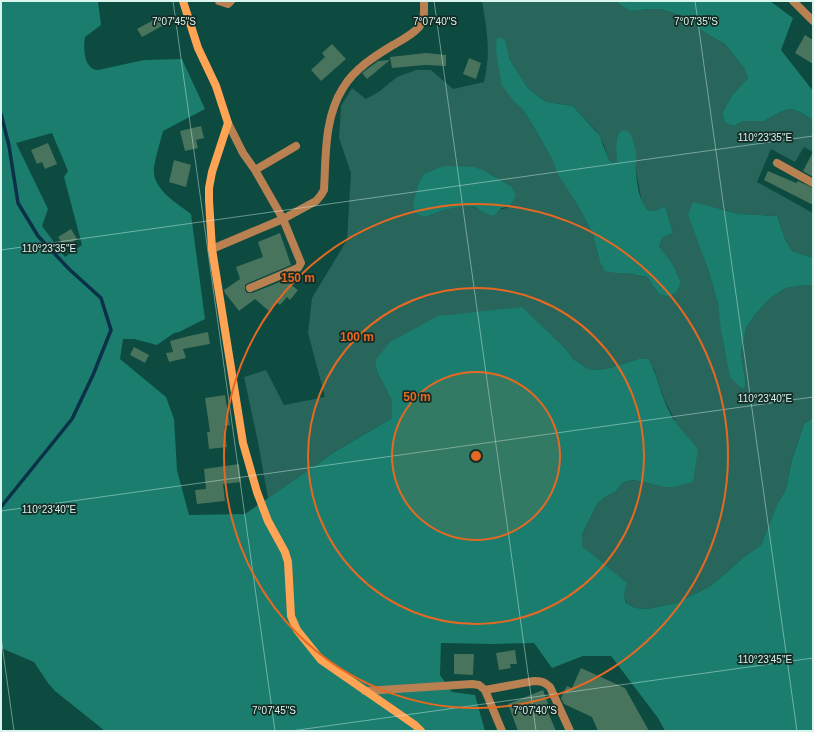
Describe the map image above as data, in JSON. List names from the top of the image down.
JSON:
{
  "coordinates": [
    "7°07'45\"S",
    "7°07'40\"S",
    "7°07'35\"S",
    "110°23'35\"E",
    "110°23'40\"E",
    "110°23'45\"E"
  ],
  "rings": ["150 m", "100 m", "50 m"]
}
